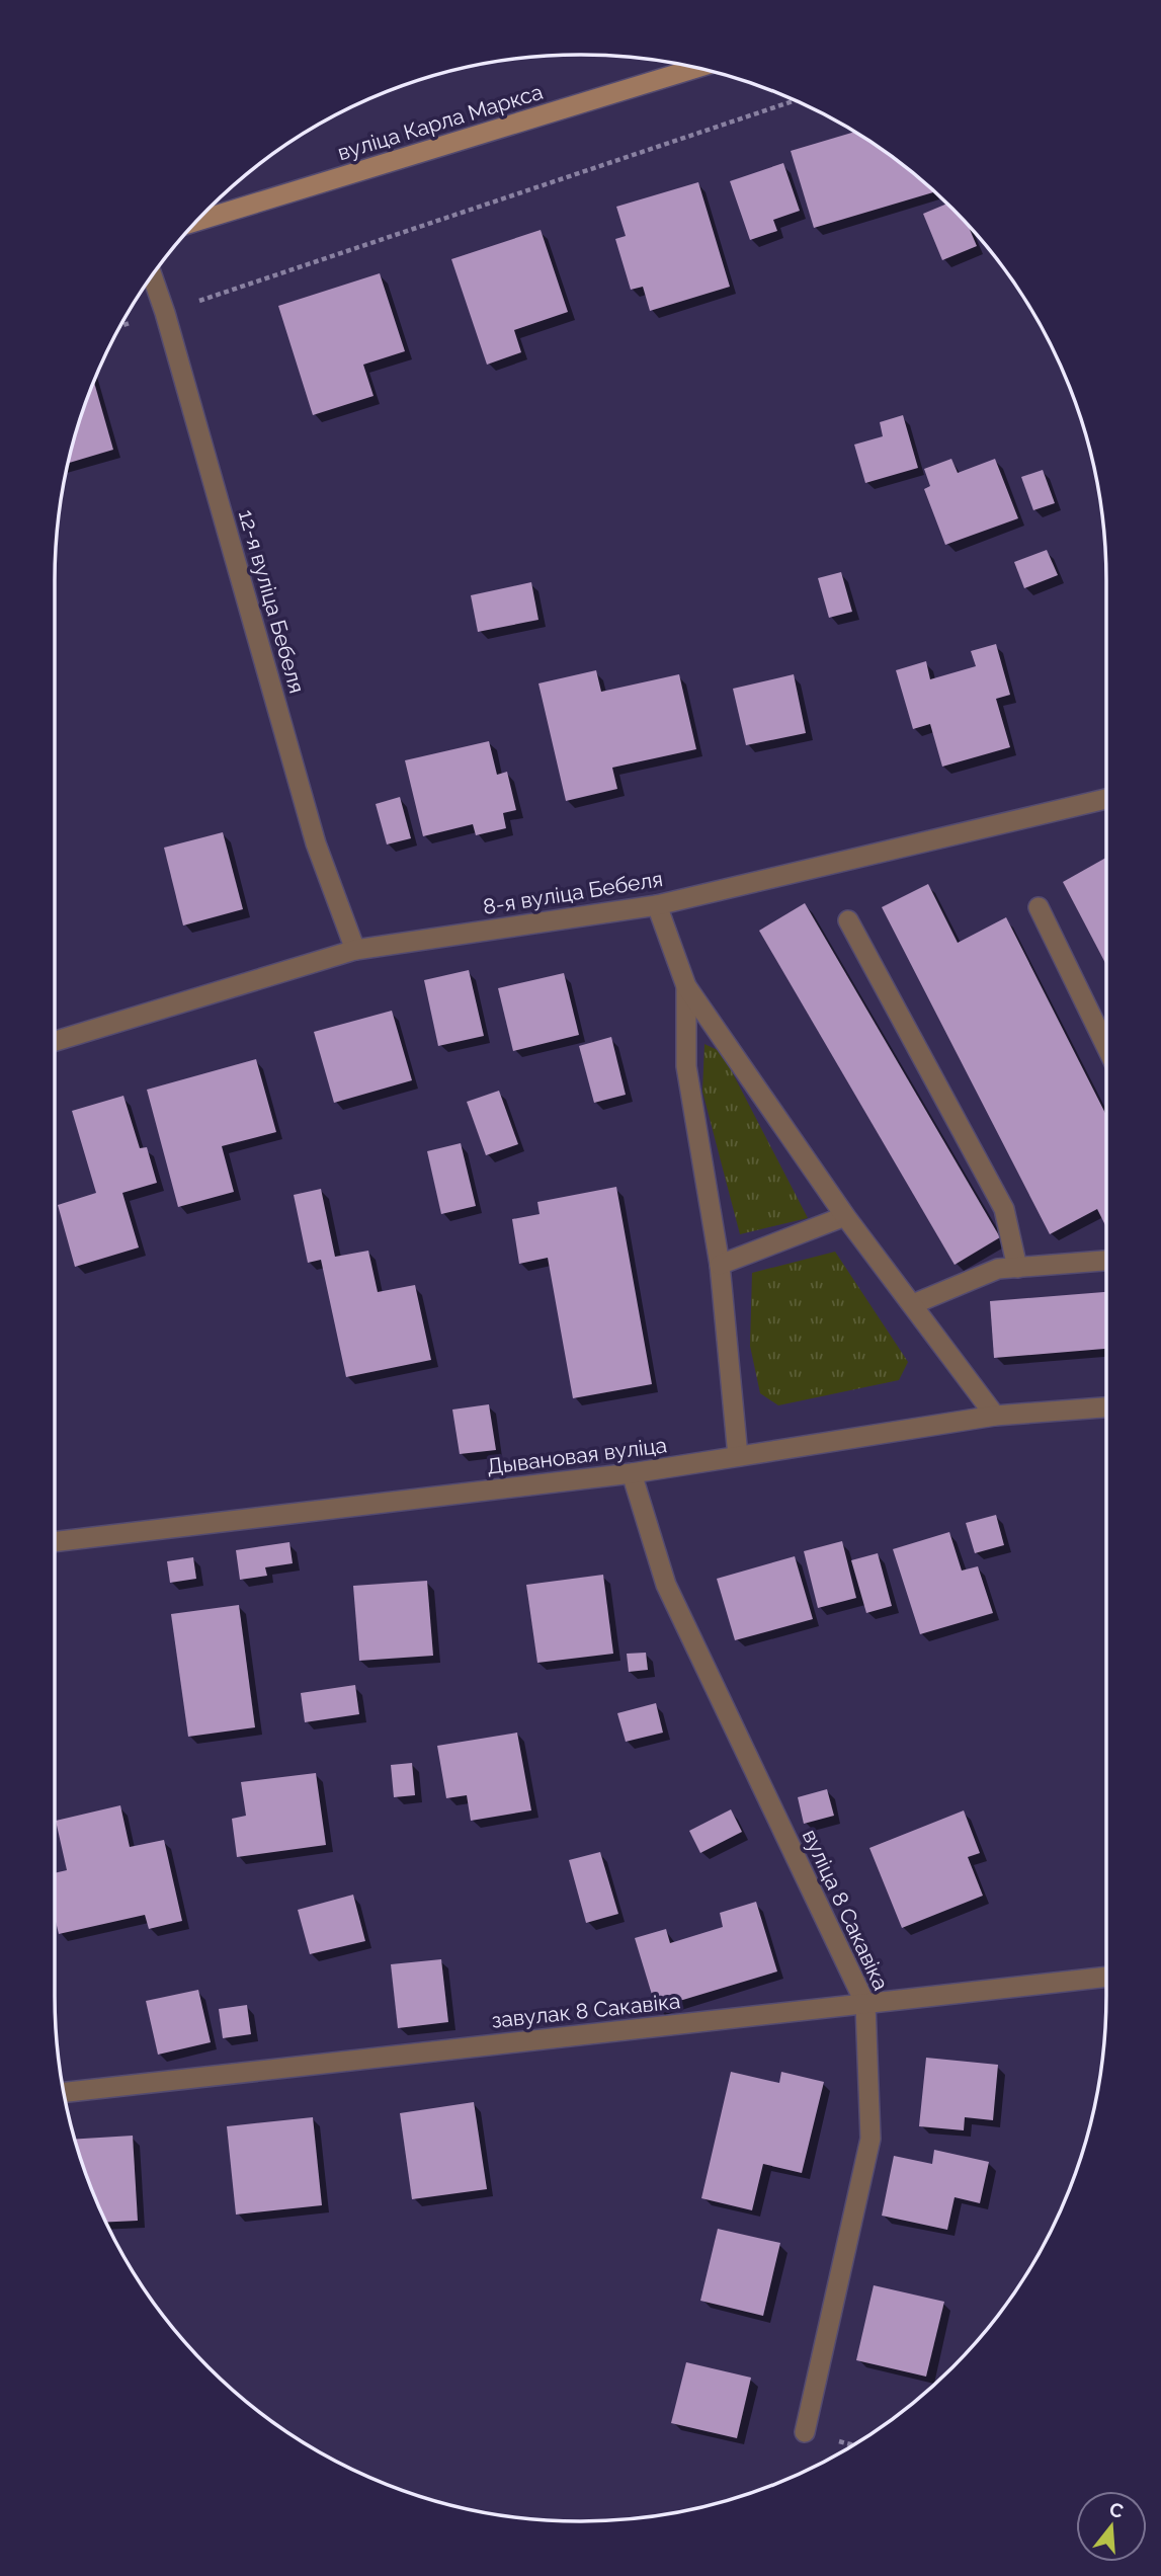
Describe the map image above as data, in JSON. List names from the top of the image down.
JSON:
{
  "streets": {
    "main road": ["вуліца Карла Маркса"],
    "street": [
      "12-я вуліца Бебеля",
      "8-я вуліца Бебеля",
      "Дывановая вуліца",
      "вуліца 8 Сакавіка",
      "завулак 8 Сакавіка"
    ]
  },
  "crossings": [
    ["12-я вуліца Бебеля", "8-я вуліца Бебеля"],
    ["Дывановая вуліца", "вуліца 8 Сакавіка"],
    ["вуліца 8 Сакавіка", "завулак 8 Сакавіка"]
  ],
  "north": "top"
}
